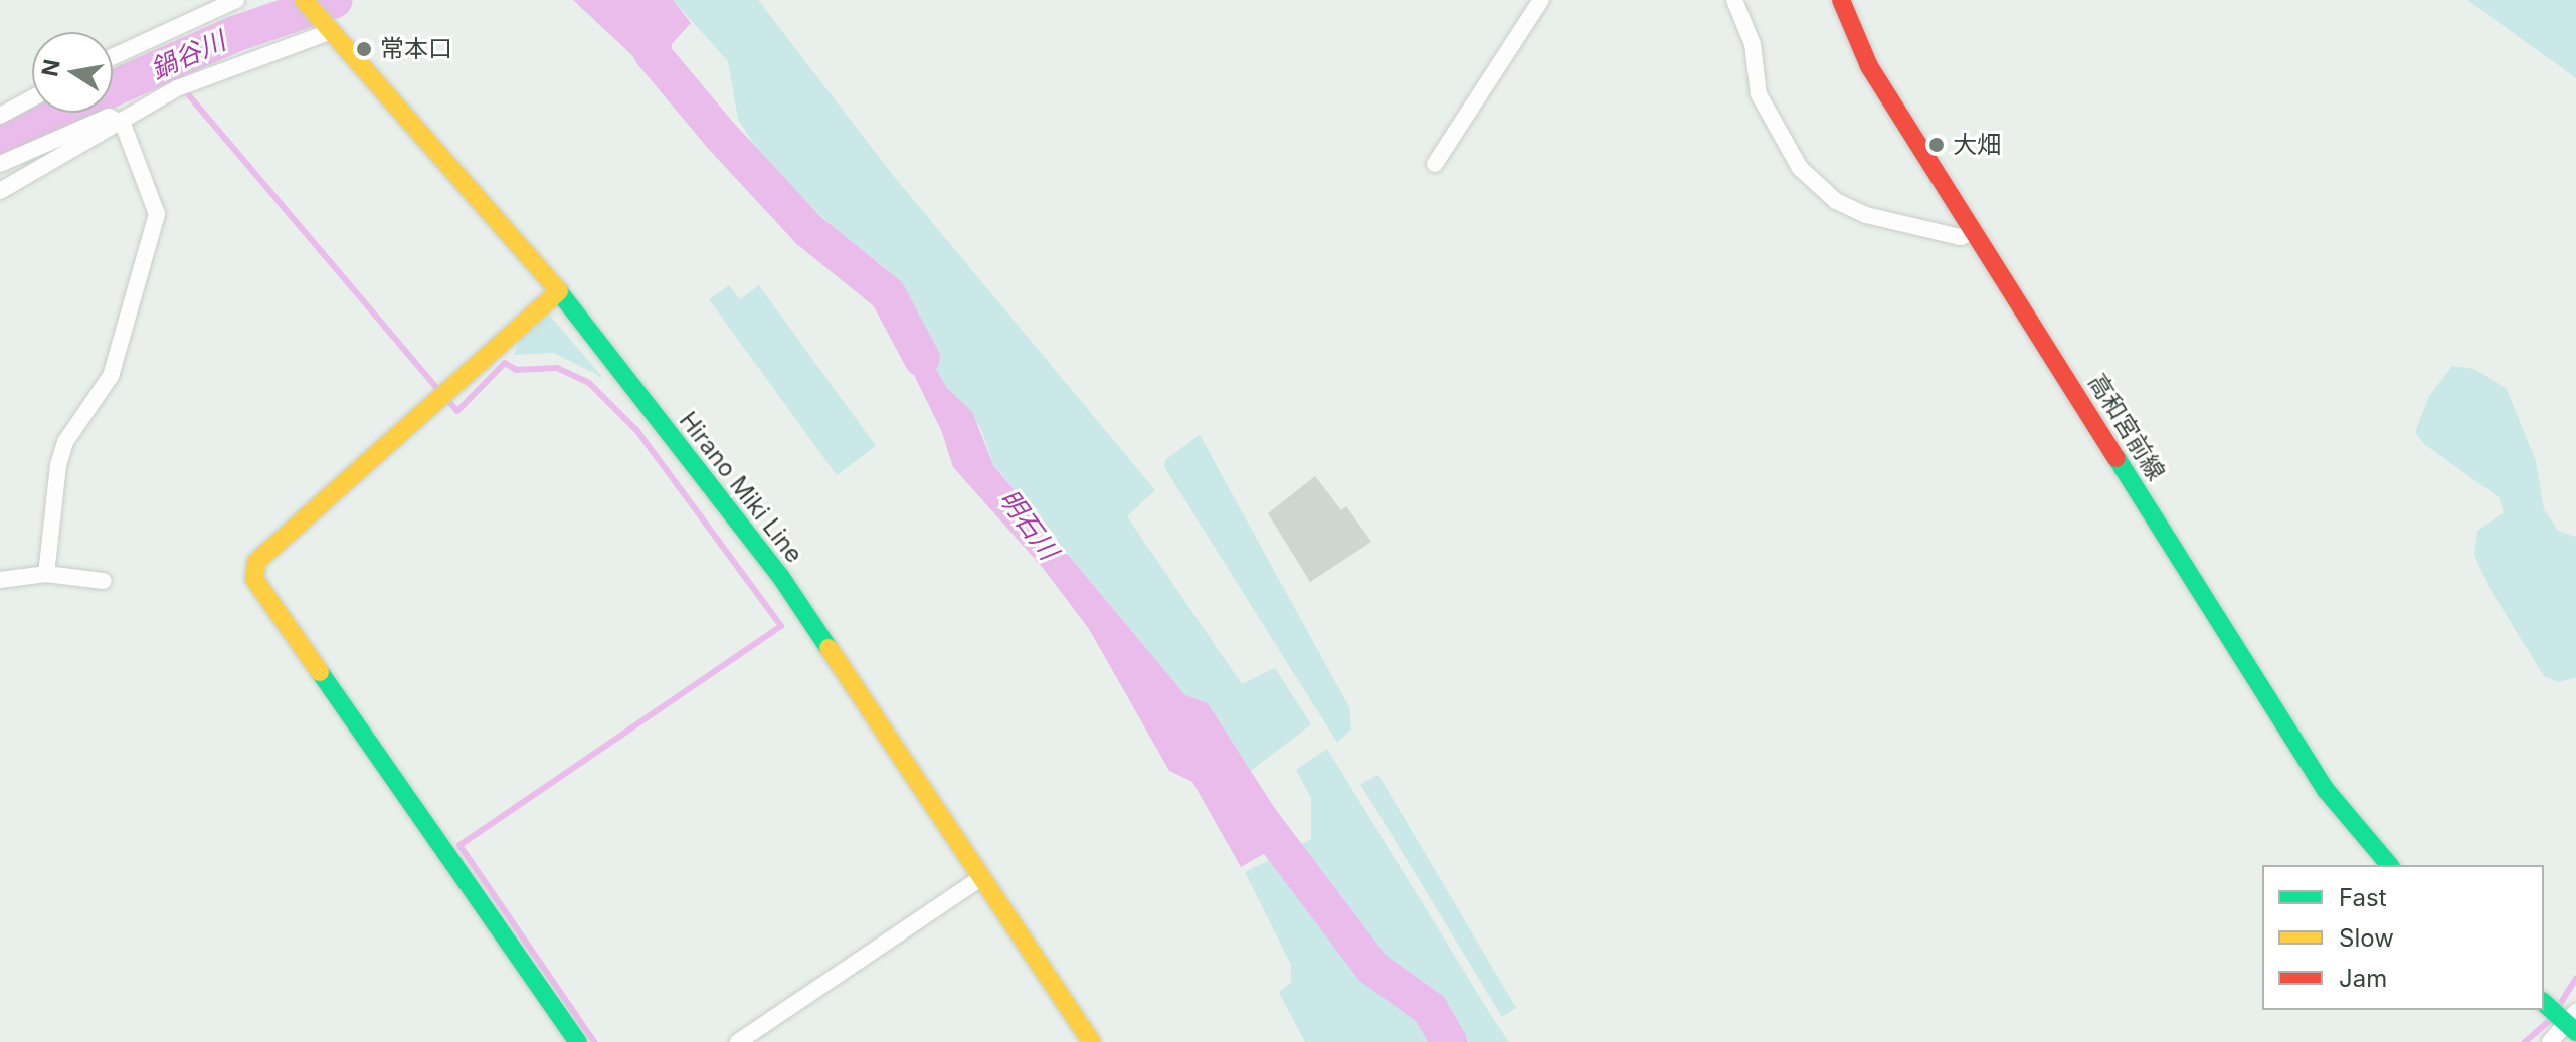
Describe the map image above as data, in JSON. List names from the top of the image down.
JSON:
{
  "streets": {
    "street": ["高和宮前線", "Hirano Miki Line"]
  },
  "water": ["鍋谷川", "明石川"],
  "places": ["常本口", "大畑"],
  "legend": ["Fast", "Slow", "Jam"],
  "north": "left"
}
